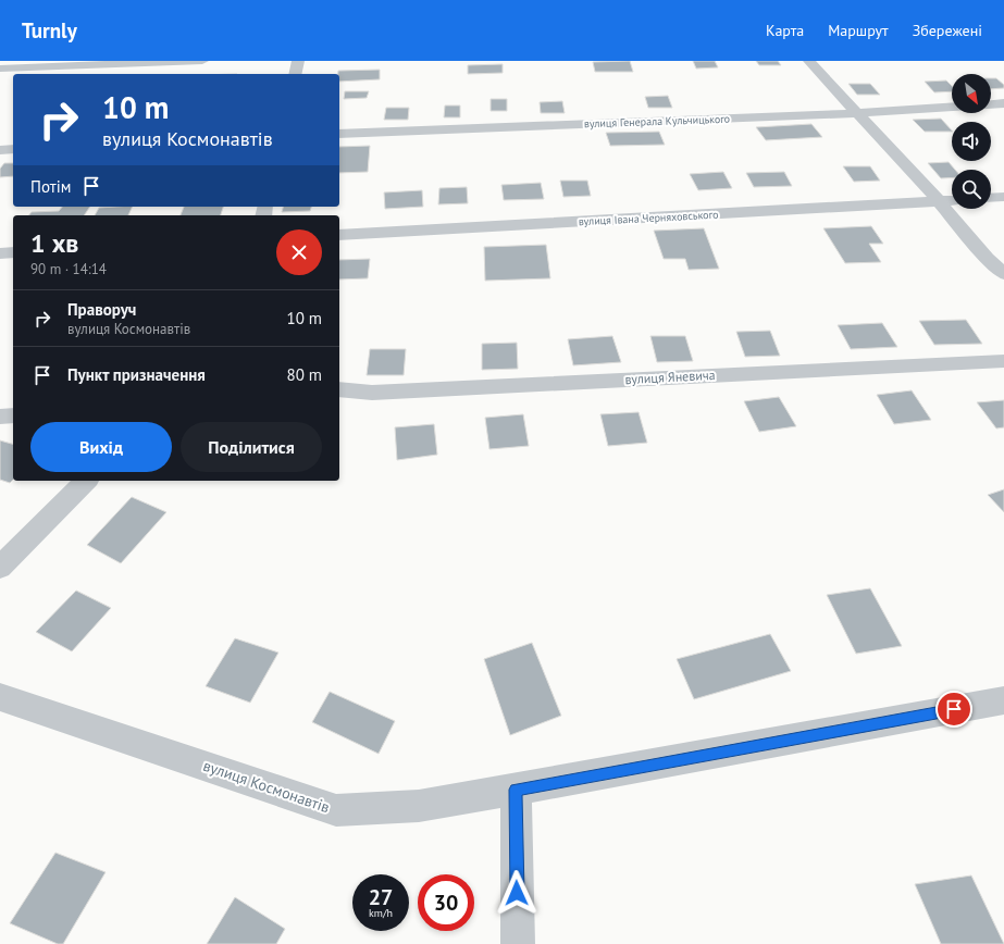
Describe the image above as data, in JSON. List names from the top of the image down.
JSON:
{
  "streets": {
    "street": [
      "вулиця Генерала Кульчицького",
      "вулиця Івана Черняховського",
      "вулиця Яневича",
      "вулиця Космонавтів"
    ]
  },
  "north": "bottom right",
  "page": {
    "header": "Turnly",
    "nav": ["Карта", "Маршрут", "Збережені"],
    "turn": ["10 m", "вулиця Космонавтів"],
    "then": "Потім",
    "heading": ["1 хв", "90 m · 14:14"],
    "list": [
      {
        "name": "Праворуч",
        "note": "вулиця Космонавтів",
        "value": "10 m"
      },
      {
        "name": "Пункт призначення",
        "value": "80 m"
      }
    ],
    "buttons": ["Вихід", "Поділитися"],
    "speed": "27 km/h",
    "limit": "30"
  }
}
